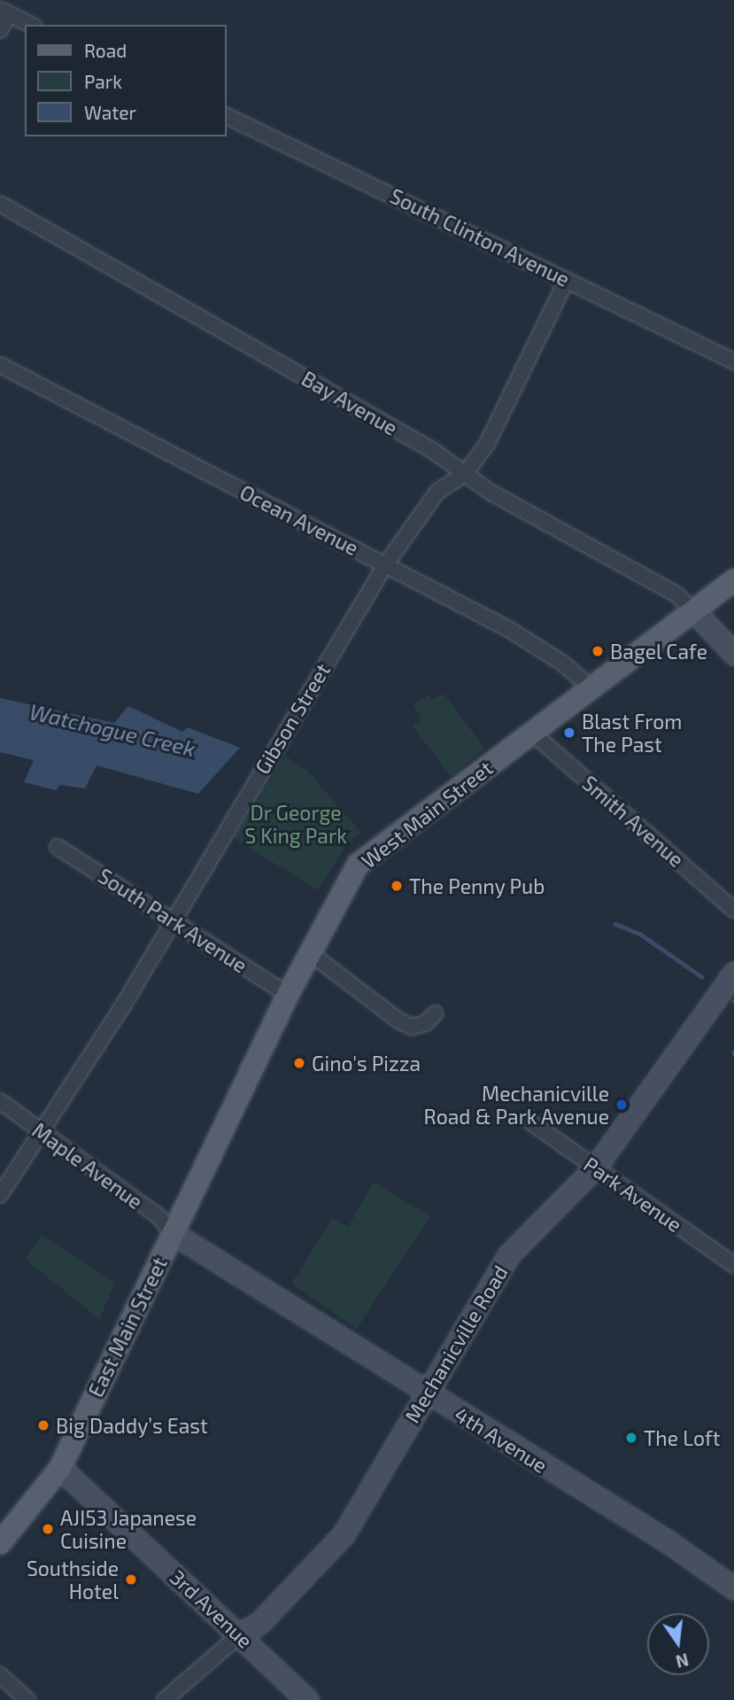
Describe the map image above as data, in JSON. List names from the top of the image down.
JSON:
{
  "streets": {
    "main road": ["West Main Street", "East Main Street"],
    "street": [
      "South Clinton Avenue",
      "Bay Avenue",
      "Ocean Avenue",
      "Gibson Street",
      "Smith Avenue",
      "South Park Avenue",
      "Maple Avenue",
      "Park Avenue",
      "Mechanicville Road",
      "4th Avenue",
      "3rd Avenue"
    ]
  },
  "crossings": [
    ["South Clinton Avenue", "Gibson Street"],
    ["Bay Avenue", "Gibson Street"],
    ["Bay Avenue", "West Main Street"],
    ["Ocean Avenue", "Gibson Street"],
    ["Ocean Avenue", "West Main Street"],
    ["Gibson Street", "South Park Avenue"],
    ["Gibson Street", "Maple Avenue"],
    ["West Main Street", "Smith Avenue"],
    ["West Main Street", "South Park Avenue"],
    ["West Main Street", "Maple Avenue"],
    ["West Main Street", "East Main Street"],
    ["West Main Street", "4th Avenue"],
    ["Maple Avenue", "East Main Street"],
    ["Maple Avenue", "4th Avenue"],
    ["Park Avenue", "Mechanicville Road"],
    ["East Main Street", "4th Avenue"],
    ["East Main Street", "3rd Avenue"],
    ["Mechanicville Road", "4th Avenue"],
    ["Mechanicville Road", "3rd Avenue"]
  ],
  "water": ["Watchogue Creek"],
  "parks": ["Dr George S King Park"],
  "places": [
    "Bagel Cafe",
    "Blast From The Past",
    "The Penny Pub",
    "Gino's Pizza",
    "Mechanicville Road & Park Avenue",
    "Big Daddy’s East",
    "The Loft",
    "AJI53 Japanese Cuisine",
    "Southside Hotel"
  ],
  "legend": ["Road", "Park", "Water"],
  "north": "bottom"
}
